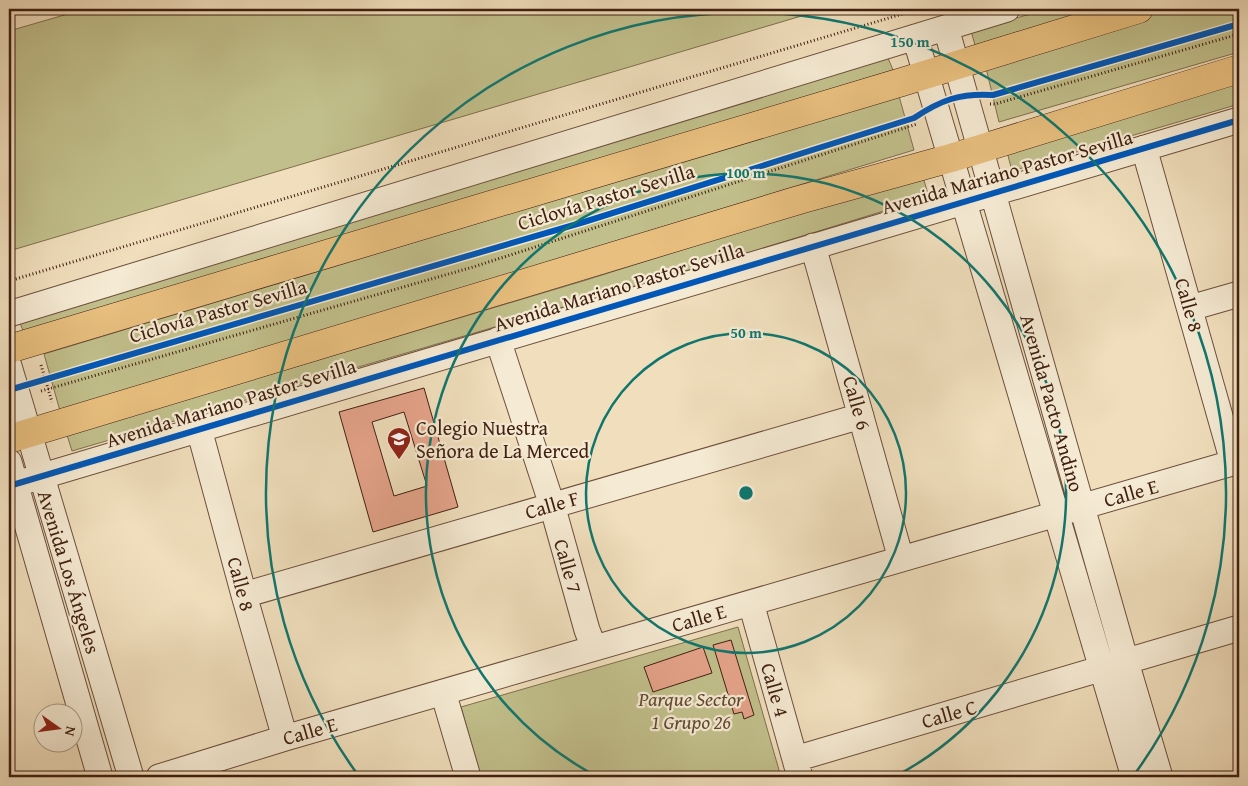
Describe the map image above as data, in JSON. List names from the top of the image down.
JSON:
{
  "streets": {
    "main road": ["Avenida Mariano Pastor Sevilla"],
    "street": [
      "Calle 8",
      "Calle 6",
      "Avenida Pacto Andino",
      "Calle E",
      "Calle F",
      "Calle 7",
      "Avenida Los Ángeles",
      "Calle 4",
      "Calle C"
    ],
    "cycle path": ["Ciclovía Pastor Sevilla"]
  },
  "crossings": [
    ["Avenida Mariano Pastor Sevilla", "Calle 8"],
    ["Avenida Mariano Pastor Sevilla", "Calle 6"],
    ["Avenida Mariano Pastor Sevilla", "Avenida Pacto Andino"],
    ["Avenida Mariano Pastor Sevilla", "Calle 7"],
    ["Avenida Mariano Pastor Sevilla", "Avenida Los Ángeles"],
    ["Calle 8", "Calle E"],
    ["Calle 8", "Calle F"],
    ["Calle 6", "Calle E"],
    ["Calle 6", "Calle F"],
    ["Avenida Pacto Andino", "Calle E"],
    ["Avenida Pacto Andino", "Calle C"],
    ["Calle E", "Calle 7"],
    ["Calle E", "Calle 4"],
    ["Calle F", "Calle 7"],
    ["Calle 4", "Calle C"]
  ],
  "parks": ["Parque Sector 1 Grupo 26"],
  "places": {
    "school or university": ["Colegio Nuestra Señora de La Merced"]
  },
  "north": "right",
  "rings": ["150 m", "100 m", "50 m"]
}
